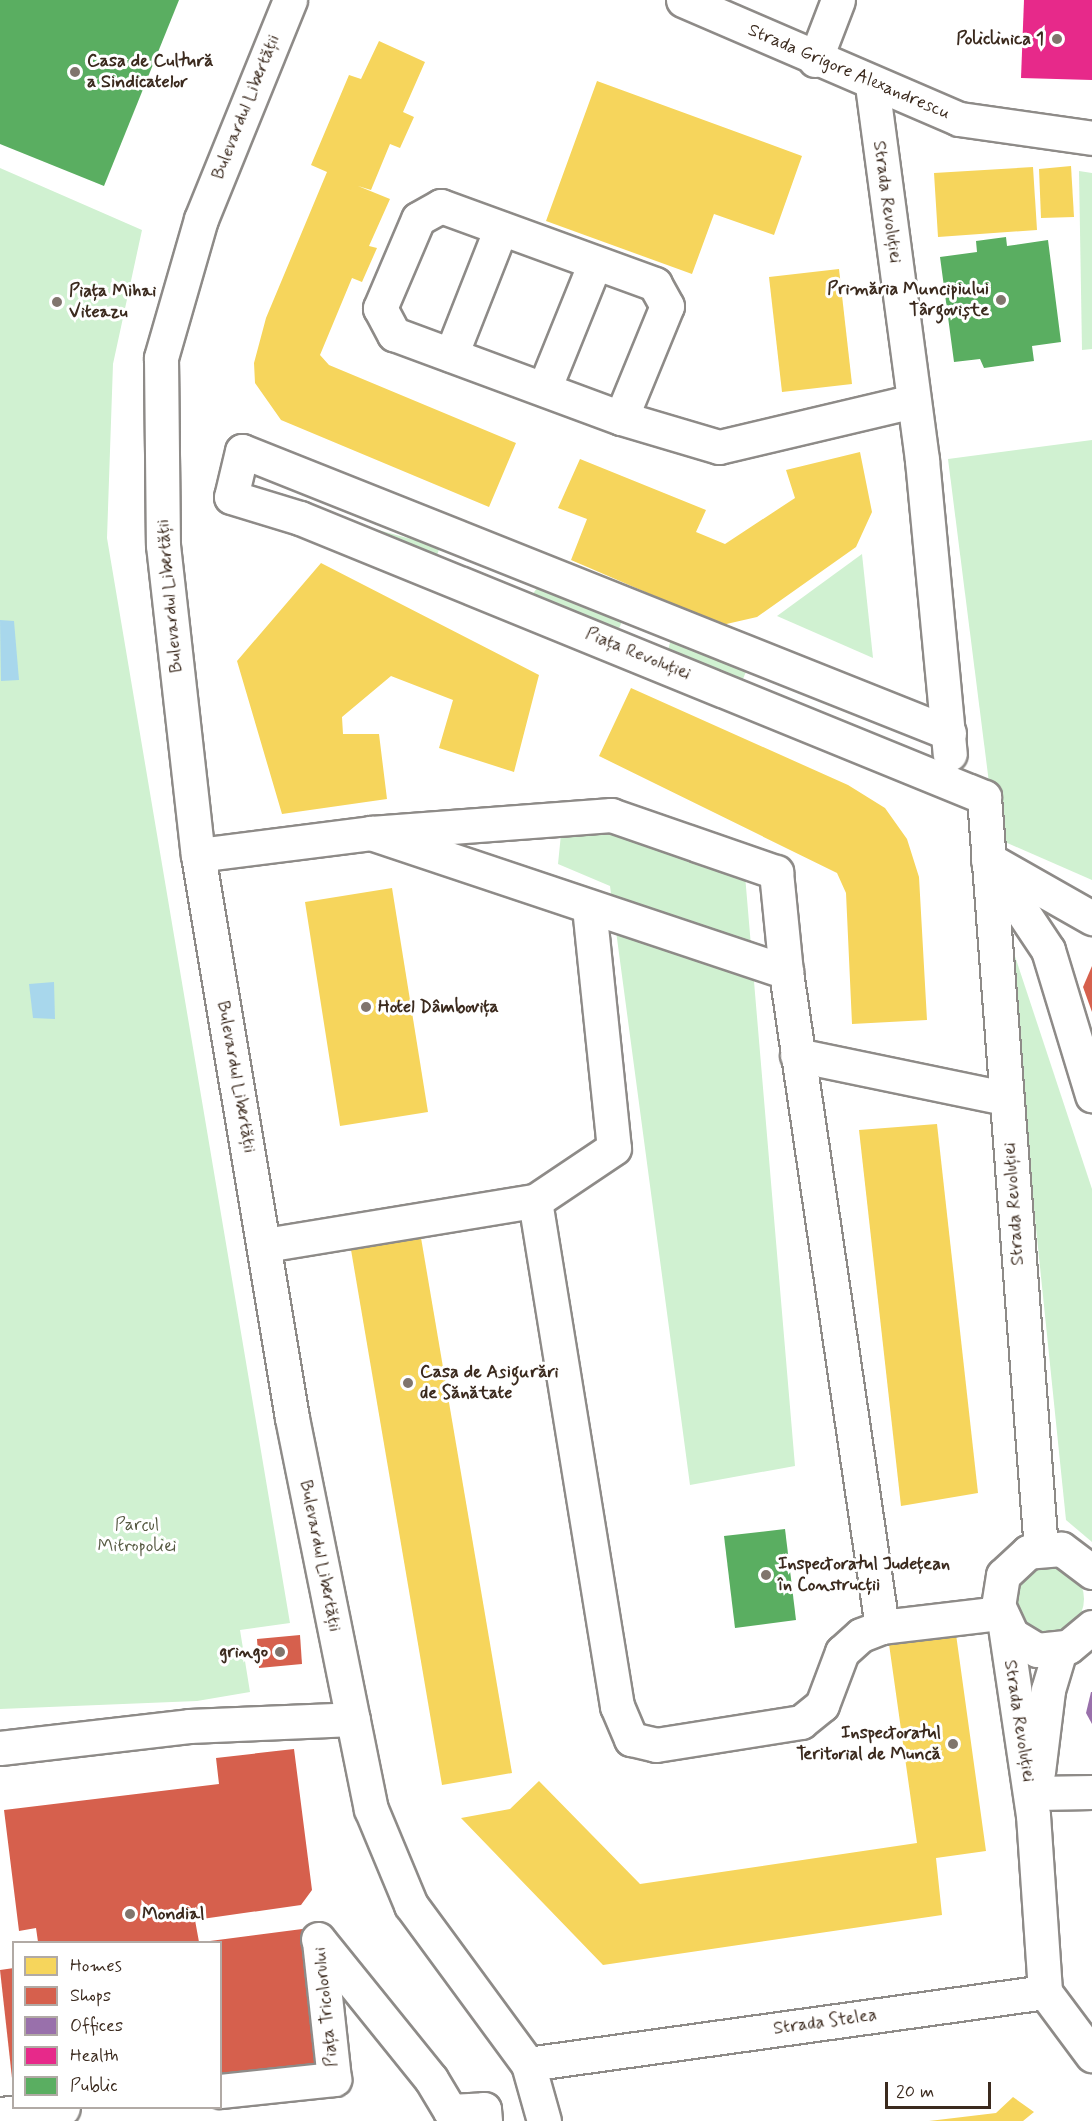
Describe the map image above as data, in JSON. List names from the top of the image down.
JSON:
{
  "streets": {
    "street": [
      "Strada Grigore Alexandrescu",
      "Bulevardul Libertății",
      "Strada Revoluției",
      "Piața Revoluției",
      "Piața Tricolorului",
      "Strada Stelea"
    ]
  },
  "crossings": [
    ["Strada Grigore Alexandrescu", "Strada Revoluției"],
    ["Bulevardul Libertății", "Strada Stelea"],
    ["Strada Revoluției", "Piața Revoluției"],
    ["Strada Revoluției", "Strada Stelea"]
  ],
  "parks": ["Parcul Mitropoliei"],
  "places": [
    "Policlinica 1",
    "Casa de Cultură a Sindicatelor",
    "Primăria Muncipiului Târgoviște",
    "Piața Mihai Viteazu",
    "Hotel Dâmbovița",
    "Casa de Asigurări de Sănătate",
    "Inspectoratul Județean în Construcții",
    "gringo",
    "Inspectoratul Teritorial de Muncă",
    "Mondial"
  ],
  "legend": [
    "Homes",
    "Shops",
    "Offices",
    "Health",
    "Public"
  ],
  "scale_bar": "20 m"
}
